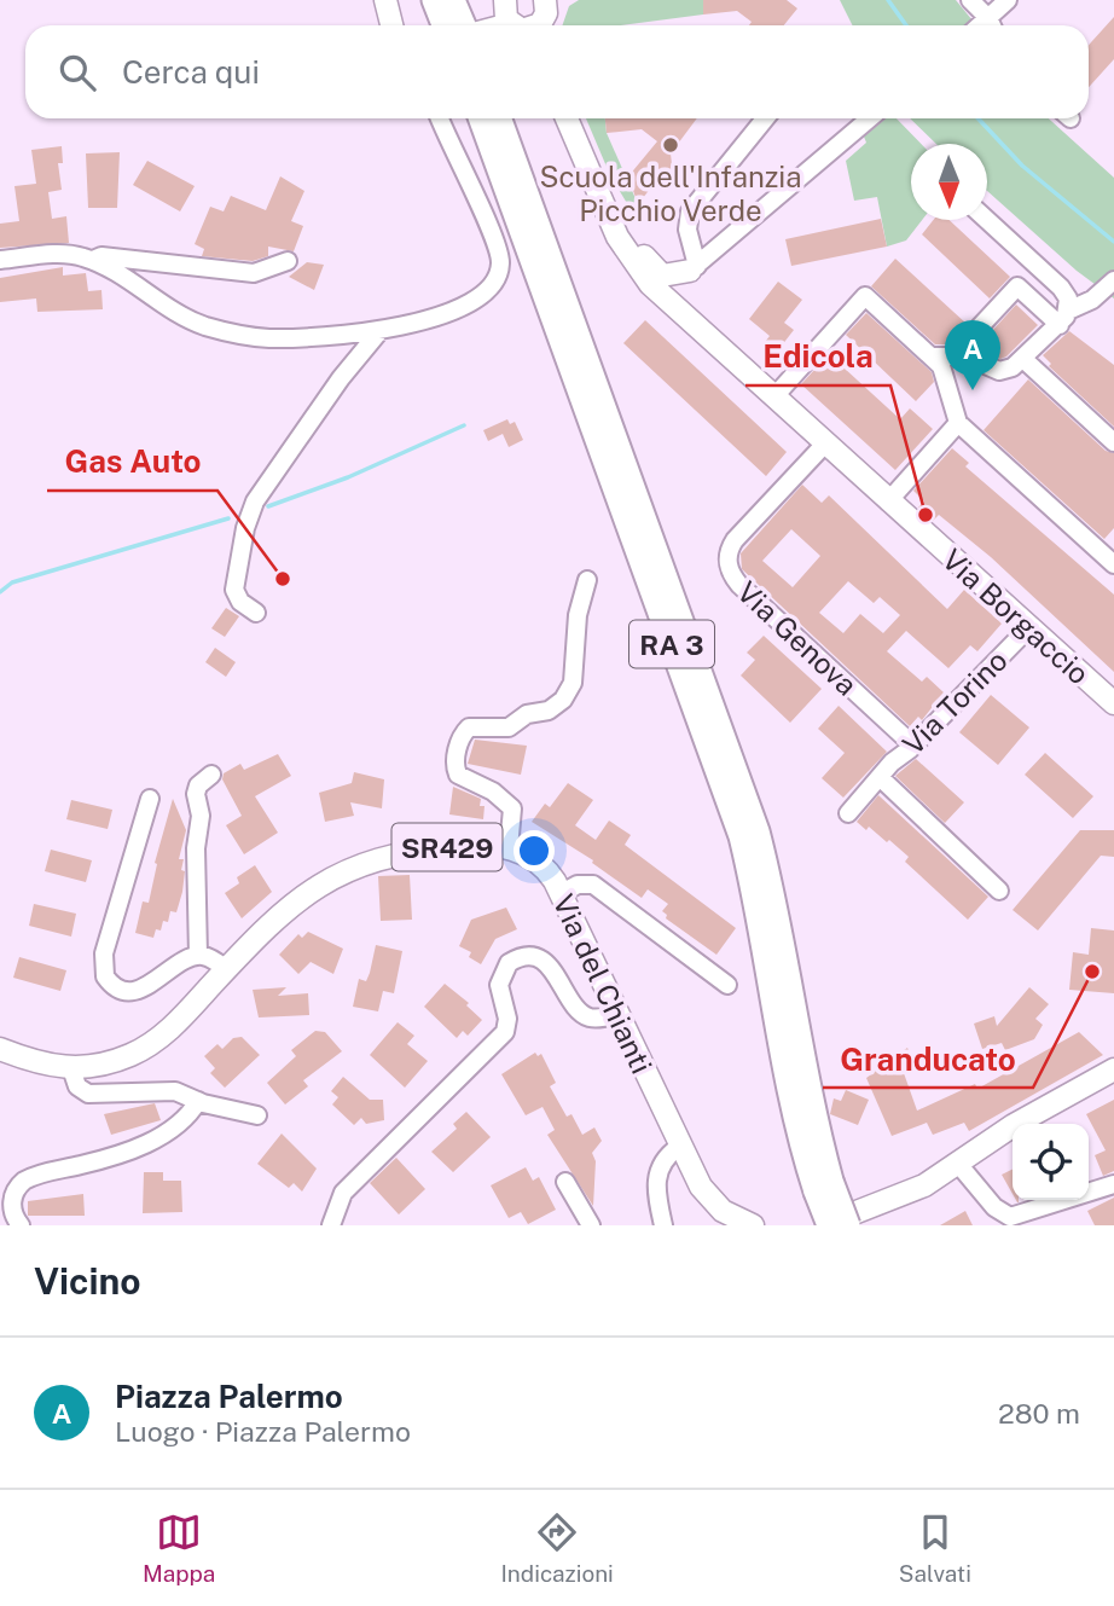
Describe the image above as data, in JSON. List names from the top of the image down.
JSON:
{
  "streets": {
    "highway": ["RA 3"],
    "main road": ["Via Borgaccio", "SR429", "Via del Chianti"],
    "street": ["Via Genova", "Via Torino"]
  },
  "crossings": [
    ["Via Borgaccio", "Via Genova"],
    ["Via Borgaccio", "Via Torino"],
    ["Via Genova", "Via Torino"]
  ],
  "places": [
    "Scuola dell'Infanzia Picchio Verde",
    "Edicola",
    "Gas Auto",
    "Granducato"
  ],
  "north": "bottom",
  "page": {
    "search": "Cerca qui",
    "pins": "A",
    "heading": "Vicino",
    "list": [
      {
        "mark": "A",
        "name": "Piazza Palermo",
        "note": "Luogo · Piazza Palermo",
        "value": "280 m"
      }
    ],
    "nav": ["Mappa", "Indicazioni", "Salvati"]
  }
}
